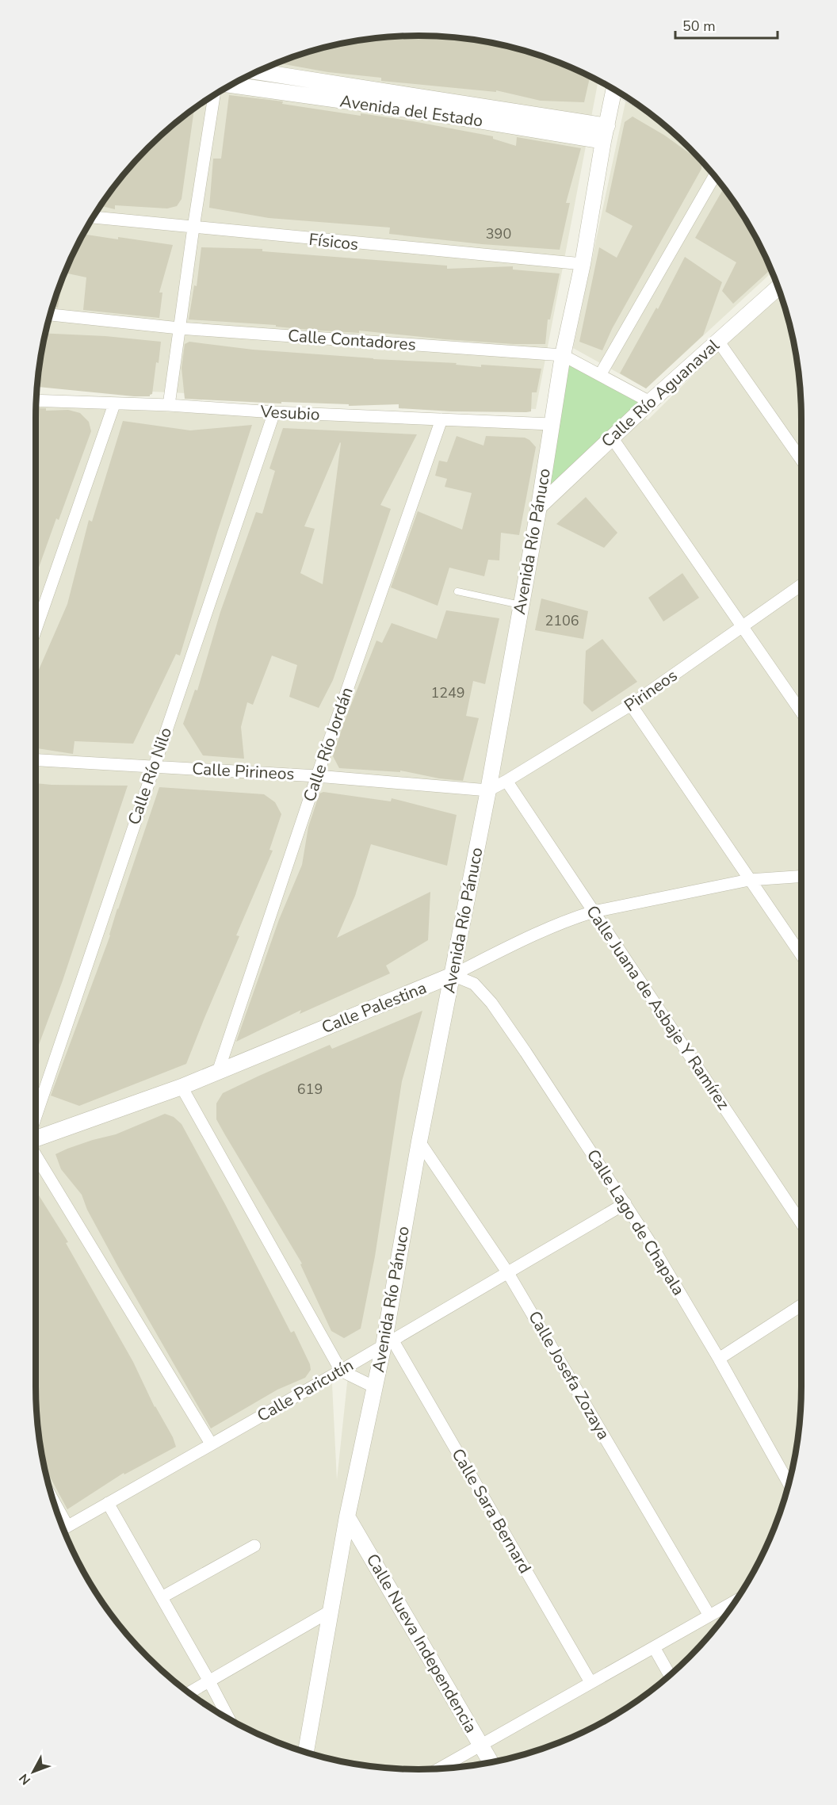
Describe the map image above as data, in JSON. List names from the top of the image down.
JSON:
{
  "streets": {
    "street": [
      "Avenida del Estado",
      "Físicos",
      "Calle Contadores",
      "Calle Río Aguanaval",
      "Vesubio",
      "Avenida Río Pánuco",
      "Pirineos",
      "Calle Río Jordán",
      "Calle Pirineos",
      "Calle Río Nilo",
      "Calle Palestina",
      "Calle Juana de Asbaje Y Ramírez",
      "Calle Lago de Chapala",
      "Calle Josefa Zozaya",
      "Calle Paricutín",
      "Calle Sara Bernard",
      "Calle Nueva Independencia"
    ]
  },
  "crossings": [
    ["Avenida del Estado", "Avenida Río Pánuco"],
    ["Físicos", "Avenida Río Pánuco"],
    ["Calle Contadores", "Calle Río Aguanaval"],
    ["Calle Contadores", "Avenida Río Pánuco"],
    ["Calle Río Aguanaval", "Avenida Río Pánuco"],
    ["Vesubio", "Avenida Río Pánuco"],
    ["Vesubio", "Calle Río Jordán"],
    ["Vesubio", "Calle Río Nilo"],
    ["Avenida Río Pánuco", "Pirineos"],
    ["Avenida Río Pánuco", "Calle Pirineos"],
    ["Avenida Río Pánuco", "Calle Palestina"],
    ["Avenida Río Pánuco", "Calle Lago de Chapala"],
    ["Avenida Río Pánuco", "Calle Josefa Zozaya"],
    ["Avenida Río Pánuco", "Calle Paricutín"],
    ["Avenida Río Pánuco", "Calle Sara Bernard"],
    ["Avenida Río Pánuco", "Calle Nueva Independencia"],
    ["Pirineos", "Calle Pirineos"],
    ["Pirineos", "Calle Juana de Asbaje Y Ramírez"],
    ["Calle Río Jordán", "Calle Pirineos"],
    ["Calle Río Jordán", "Calle Palestina"],
    ["Calle Pirineos", "Calle Río Nilo"],
    ["Calle Palestina", "Calle Juana de Asbaje Y Ramírez"],
    ["Calle Palestina", "Calle Lago de Chapala"],
    ["Calle Lago de Chapala", "Calle Paricutín"],
    ["Calle Josefa Zozaya", "Calle Paricutín"],
    ["Calle Paricutín", "Calle Sara Bernard"]
  ],
  "house_numbers": [
    "390",
    "2106",
    "1249",
    "619"
  ],
  "scale_bar": "50 m",
  "north": "bottom left"
}
